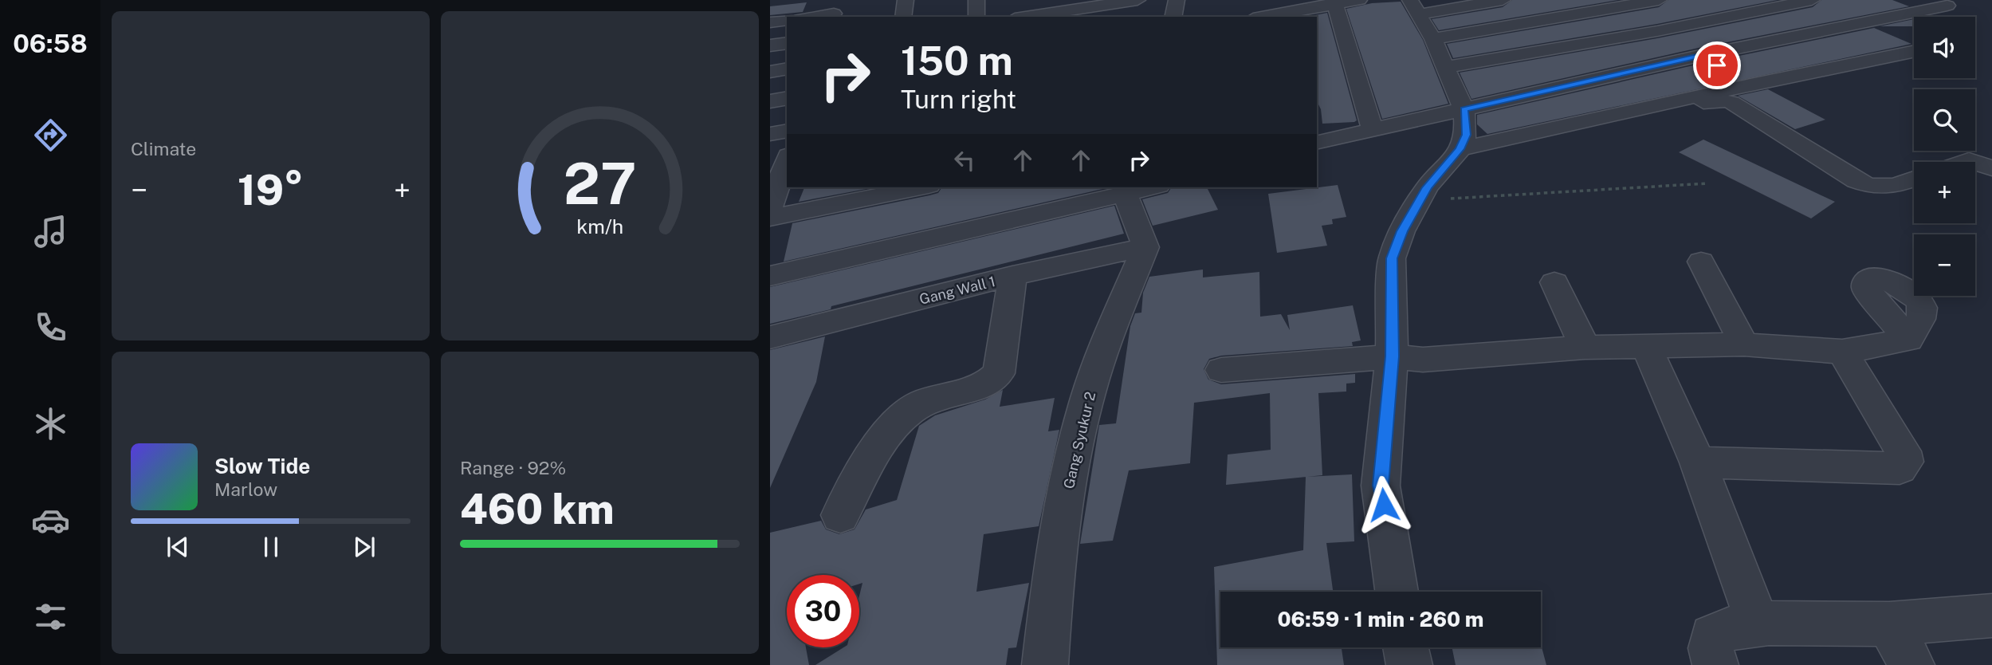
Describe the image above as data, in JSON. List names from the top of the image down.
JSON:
{
  "streets": {
    "street": ["Gang Wall 1", "Gang Syukur 2"]
  },
  "crossings": [
    ["Gang Wall 1", "Gang Syukur 2"]
  ],
  "page": {
    "tabs": "06:58",
    "tile": [
      "Climate",
      ["Range · 92%", "460 km"]
    ],
    "map_buttons": ["+", "−"],
    "turn": ["150 m", "Turn right"],
    "heat": ["−", "19°", "+"],
    "song": ["Slow Tide", "Marlow"],
    "limit": "30",
    "trip": "06:59 · 1 min · 260 m",
    "gauge": ["27", "km/h"]
  }
}
